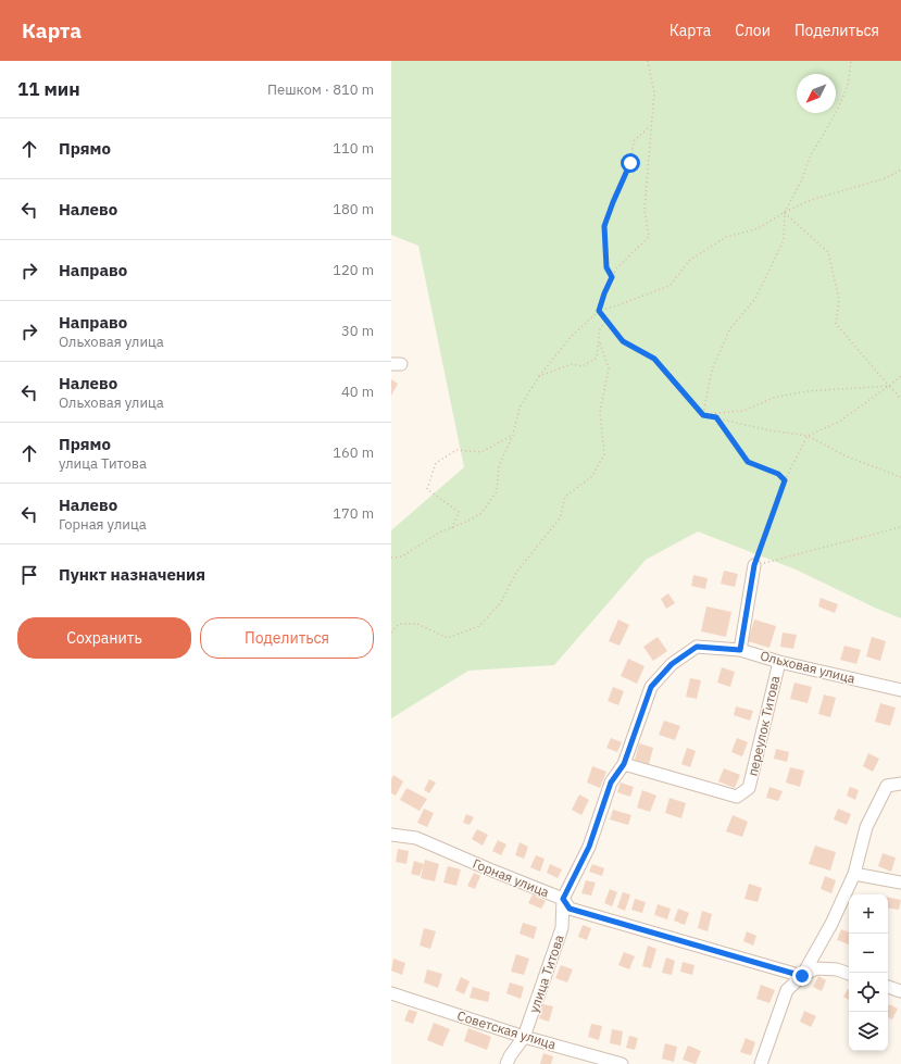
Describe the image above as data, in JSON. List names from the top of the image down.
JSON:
{
  "streets": {
    "street": [
      "Ольховая улица",
      "переулок Титова",
      "Горная улица",
      "улица Титова",
      "Советская улица"
    ]
  },
  "crossings": [
    ["Ольховая улица", "переулок Титова"],
    ["Ольховая улица", "улица Титова"],
    ["переулок Титова", "улица Титова"],
    ["Горная улица", "улица Титова"],
    ["улица Титова", "Советская улица"]
  ],
  "north": "bottom left",
  "page": {
    "header": "Карта",
    "nav": ["Карта", "Слои", "Поделиться"],
    "heading": ["11 мин", "Пешком · 810 m"],
    "list": [
      ["Прямо", "110 m"],
      ["Налево", "180 m"],
      ["Направо", "120 m"],
      ["Направо", "Ольховая улица", "30 m"],
      ["Налево", "Ольховая улица", "40 m"],
      ["Прямо", "улица Титова", "160 m"],
      ["Налево", "Горная улица", "170 m"],
      "Пункт назначения"
    ],
    "buttons": ["Сохранить", "Поделиться"],
    "map_buttons": ["+", "−"]
  }
}
